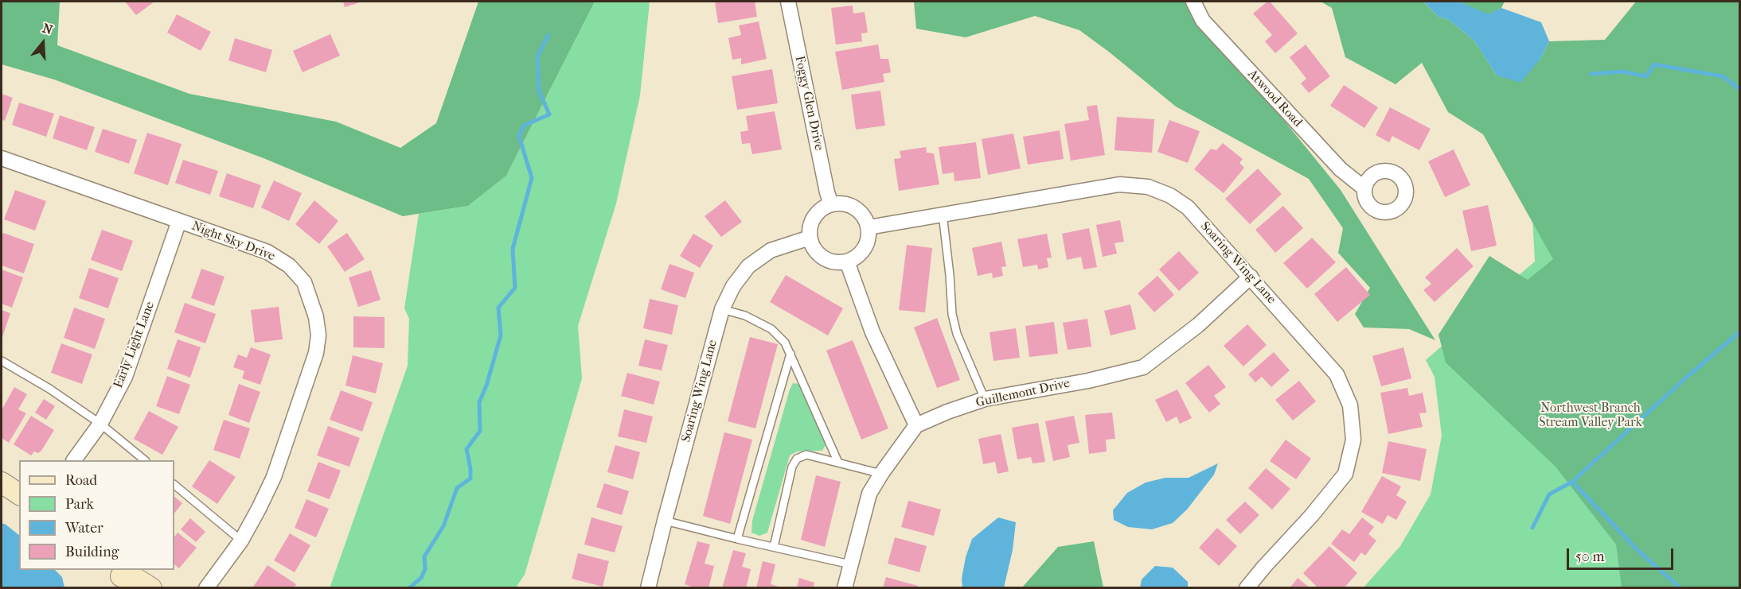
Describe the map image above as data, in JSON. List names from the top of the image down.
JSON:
{
  "streets": {
    "street": [
      "Atwood Road",
      "Foggy Glen Drive",
      "Night Sky Drive",
      "Soaring Wing Lane",
      "Early Light Lane",
      "Guillemont Drive"
    ]
  },
  "crossings": [
    ["Foggy Glen Drive", "Soaring Wing Lane"],
    ["Night Sky Drive", "Early Light Lane"],
    ["Soaring Wing Lane", "Guillemont Drive"]
  ],
  "parks": ["Northwest Branch Stream Valley Park"],
  "legend": [
    "Road",
    "Park",
    "Water",
    "Building"
  ],
  "scale_bar": "50 m",
  "north": "top"
}
